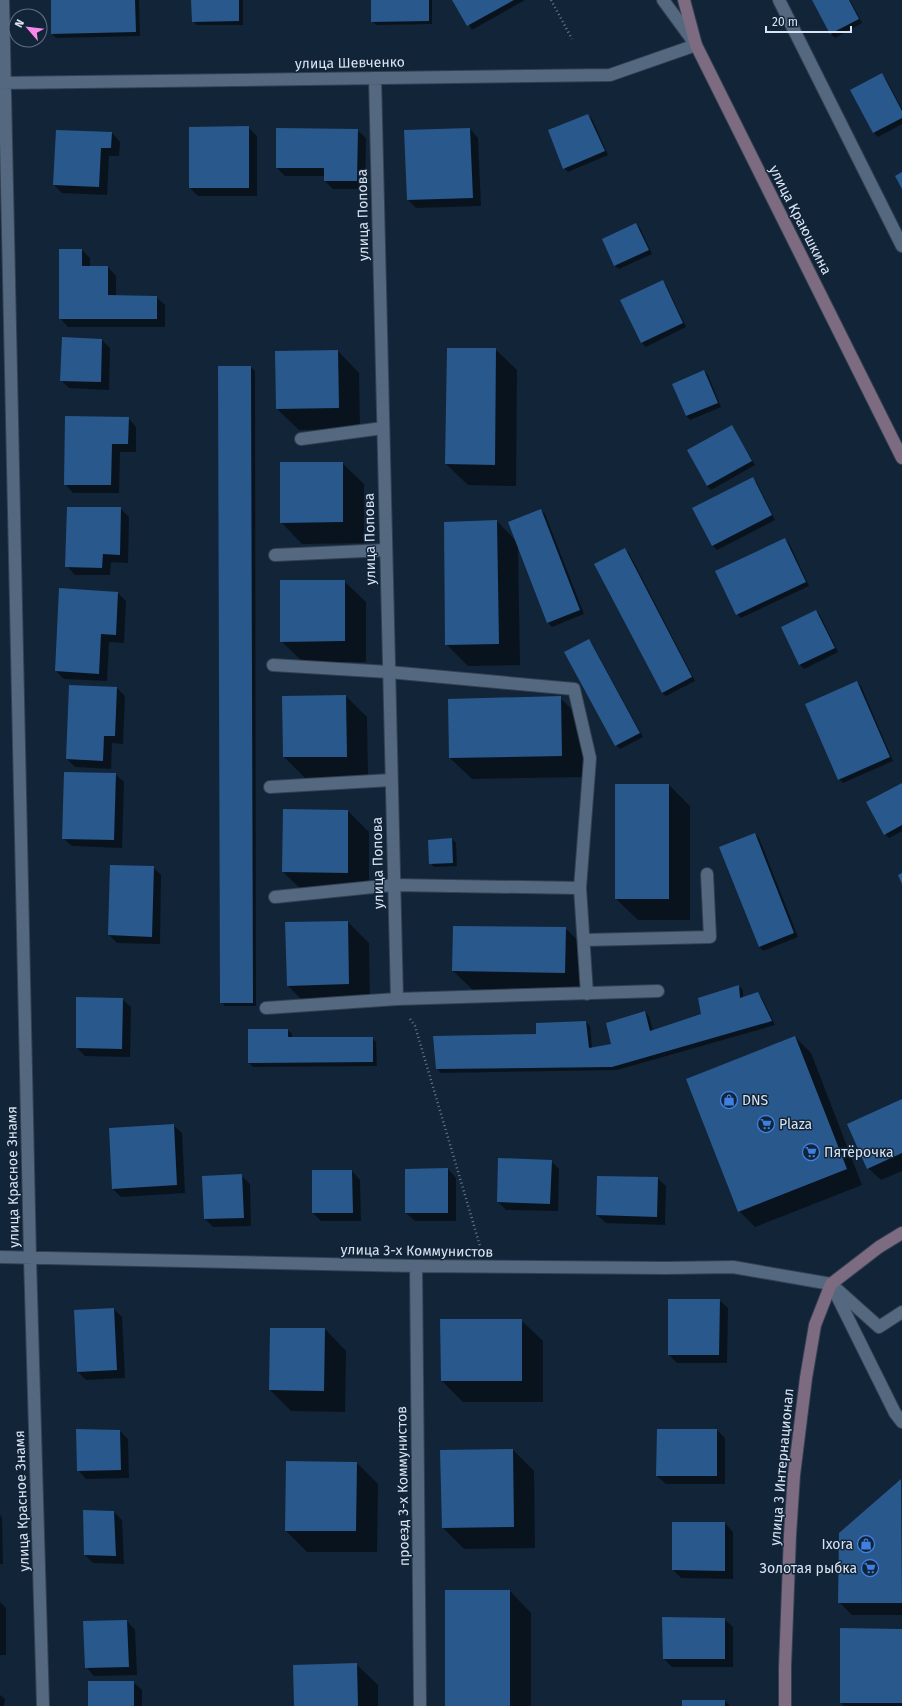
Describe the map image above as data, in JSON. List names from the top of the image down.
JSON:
{
  "streets": {
    "main road": ["улица Краюшкина", "улица 3 Интернационал"],
    "street": [
      "улица Шевченко",
      "улица Попова",
      "улица Красное Знамя",
      "улица 3-х Коммунистов",
      "проезд 3-х Коммунистов"
    ]
  },
  "crossings": [
    ["улица Шевченко", "улица Попова"],
    ["улица Шевченко", "улица Краюшкина"],
    ["улица Шевченко", "улица Красное Знамя"],
    ["улица Красное Знамя", "улица 3-х Коммунистов"],
    ["улица 3-х Коммунистов", "улица 3 Интернационал"],
    ["улица 3-х Коммунистов", "проезд 3-х Коммунистов"]
  ],
  "places": {
    "shop": ["DNS", "Ixora"],
    "supermarket": ["Plaza", "Пятёрочка", "Золотая рыбка"]
  },
  "scale_bar": "20 m",
  "north": "top left"
}
